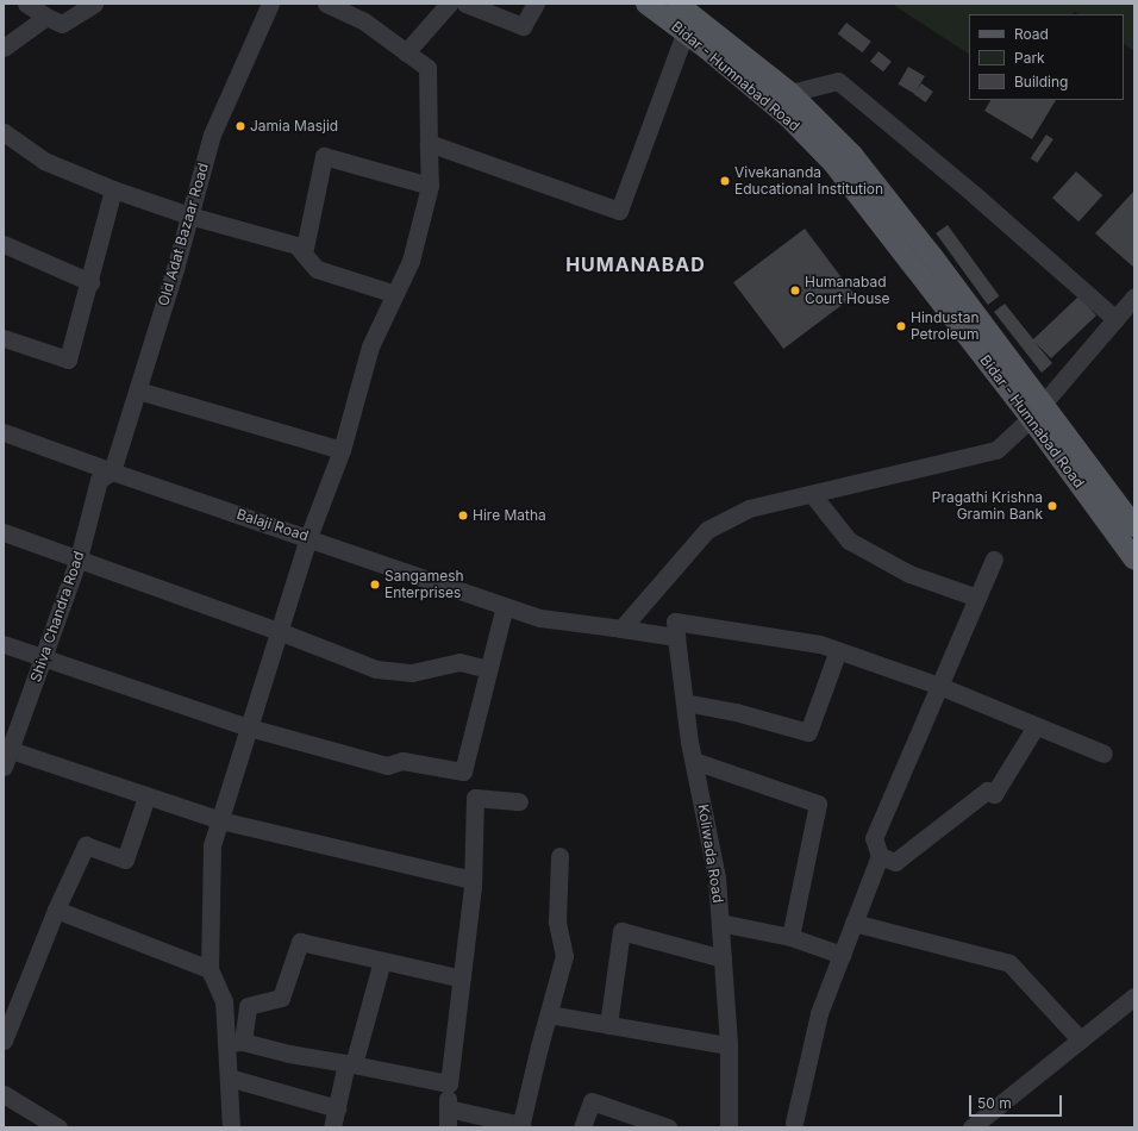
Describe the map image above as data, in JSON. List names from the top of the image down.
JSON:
{
  "streets": {
    "main road": ["Bidar - Humnabad Road"],
    "street": [
      "Old Adat Bazaar Road",
      "Balaji Road",
      "Shiva Chandra Road",
      "Koliwada Road"
    ]
  },
  "crossings": [
    ["Old Adat Bazaar Road", "Balaji Road"],
    ["Old Adat Bazaar Road", "Shiva Chandra Road"],
    ["Balaji Road", "Shiva Chandra Road"]
  ],
  "districts": ["HUMANABAD"],
  "places": [
    "Jamia Masjid",
    "Vivekananda Educational Institution",
    "Humanabad Court House",
    "Hindustan Petroleum",
    "Pragathi Krishna Gramin Bank",
    "Hire Matha",
    "Sangamesh Enterprises"
  ],
  "legend": ["Road", "Park", "Building"],
  "scale_bar": "50 m"
}
